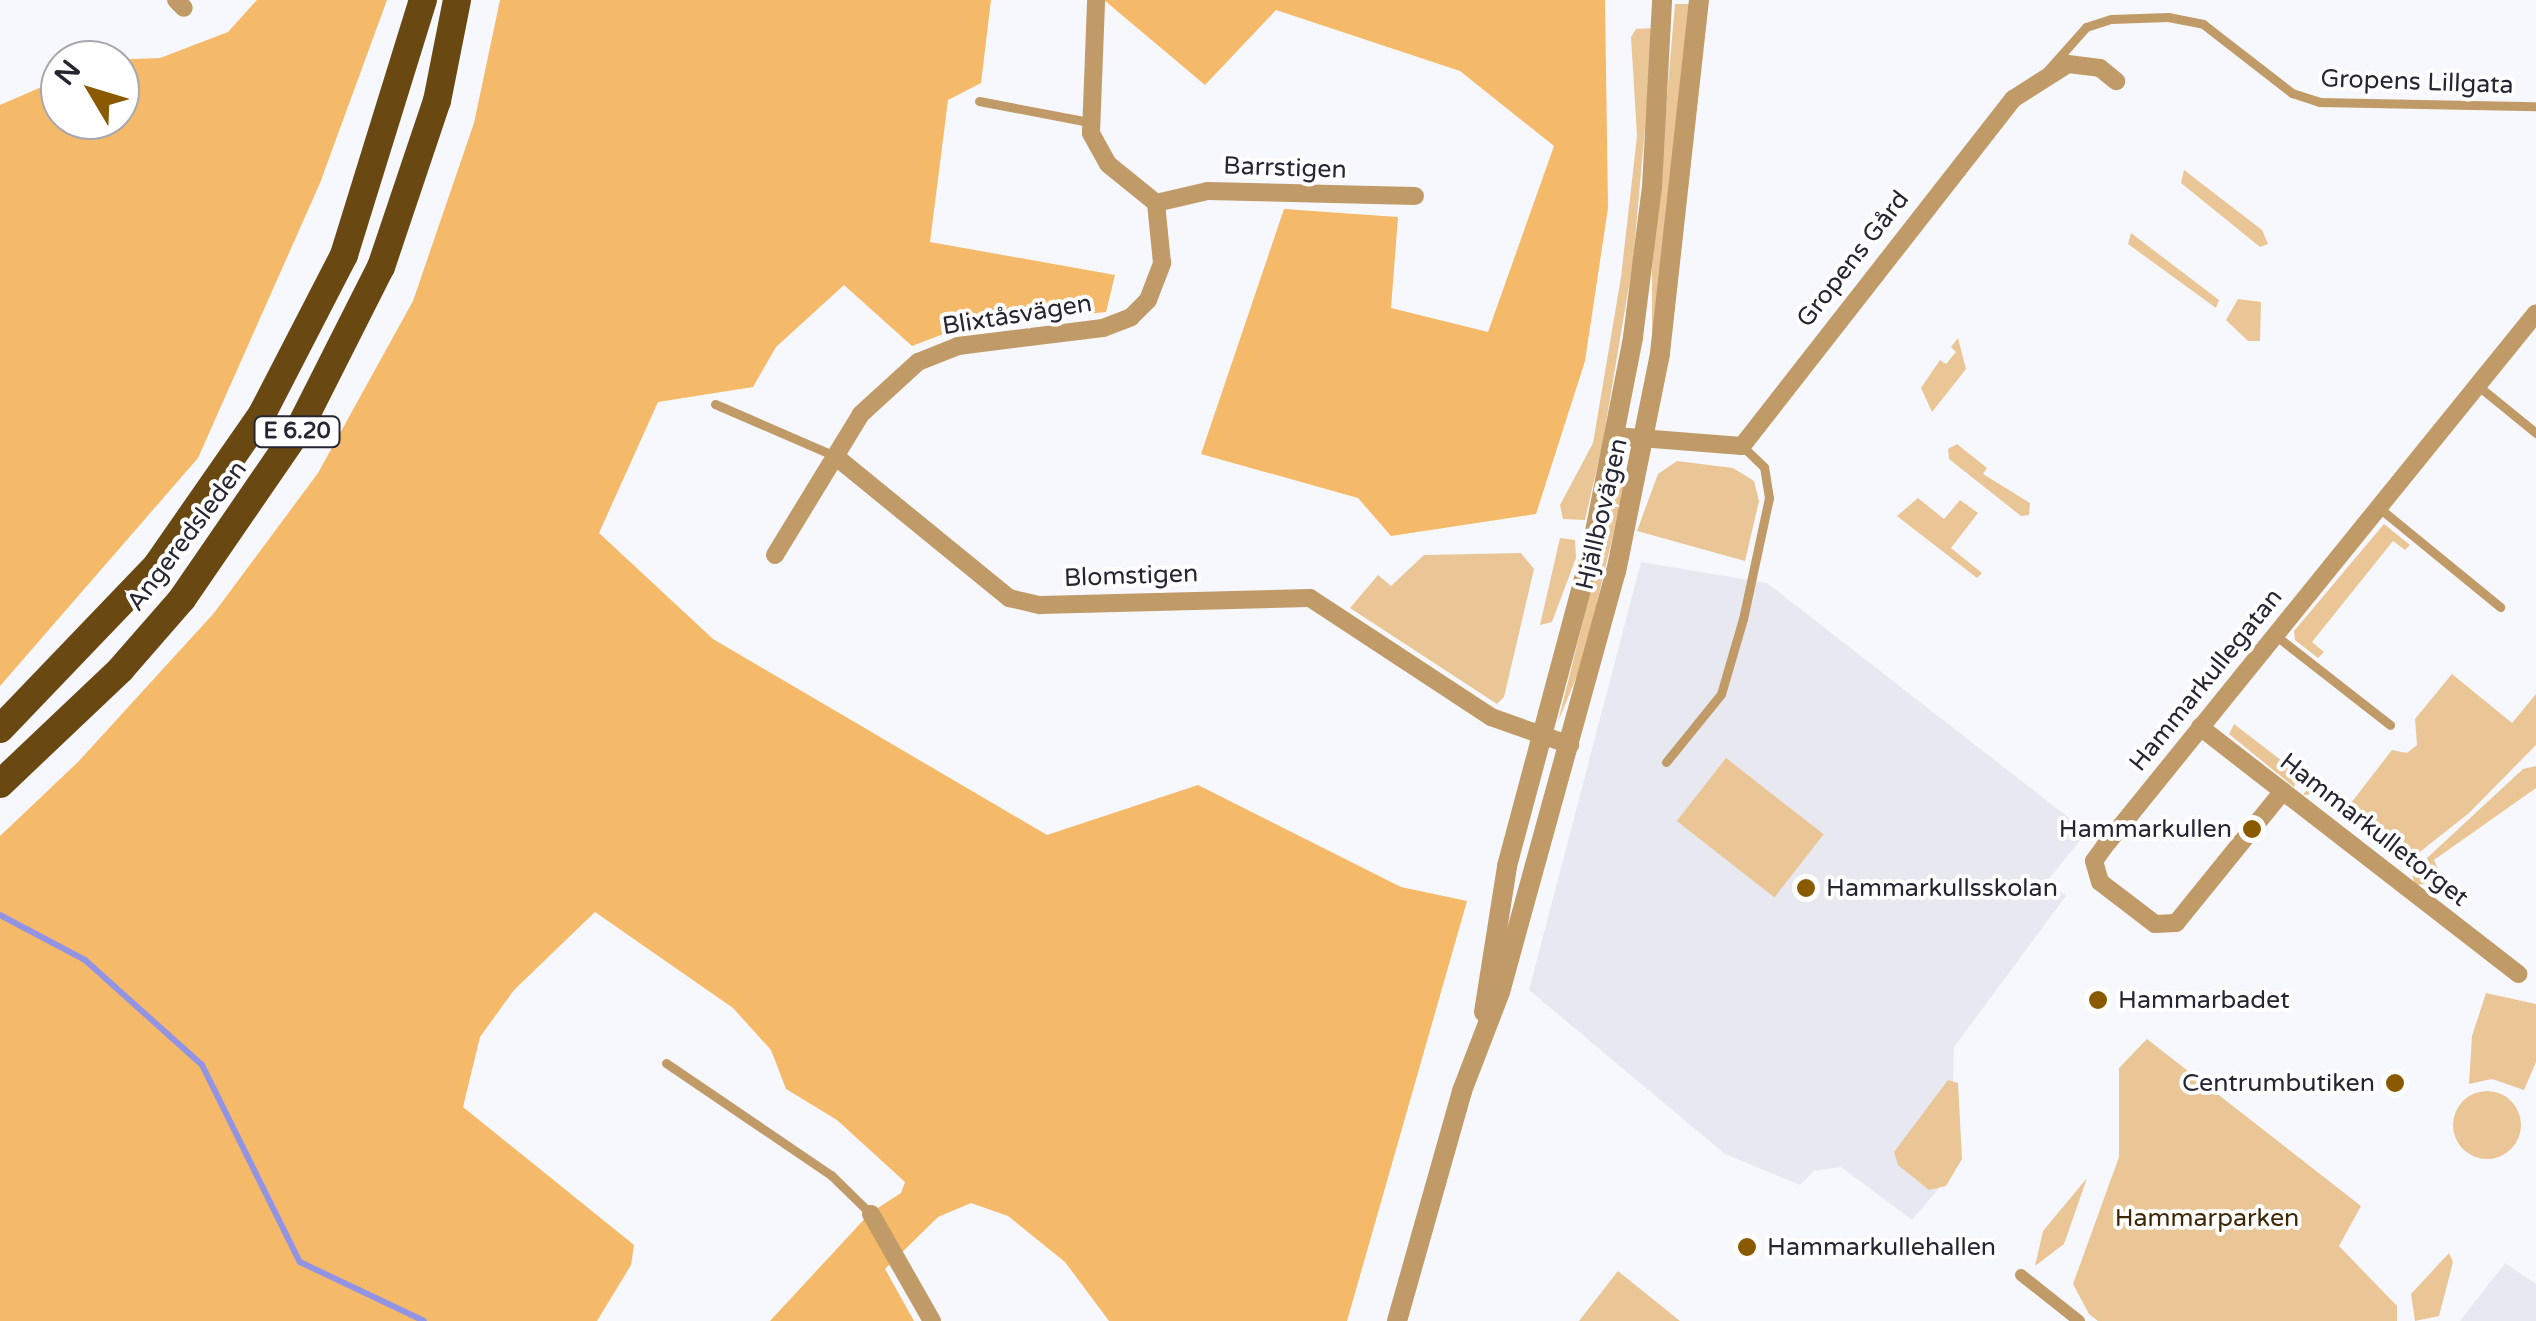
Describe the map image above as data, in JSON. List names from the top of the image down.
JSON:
{
  "streets": {
    "highway": ["E 6.20", "Angeredsleden"],
    "street": [
      "Barrstigen",
      "Gropens Gård",
      "Blixtåsvägen",
      "Hjällbovägen",
      "Blomstigen",
      "Hammarkullegatan",
      "Hammarkulletorget"
    ],
    "lane": ["Gropens Lillgata"]
  },
  "crossings": [
    ["Gropens Lillgata", "Gropens Gård"],
    ["Barrstigen", "Blixtåsvägen"],
    ["Blixtåsvägen", "Blomstigen"],
    ["Hjällbovägen", "Blomstigen"],
    ["Hammarkullegatan", "Hammarkulletorget"]
  ],
  "parks": ["Hammarparken"],
  "places": [
    "Hammarkullen",
    "Hammarkullsskolan",
    "Hammarbadet",
    "Centrumbutiken",
    "Hammarkullehallen"
  ],
  "north": "top left"
}
